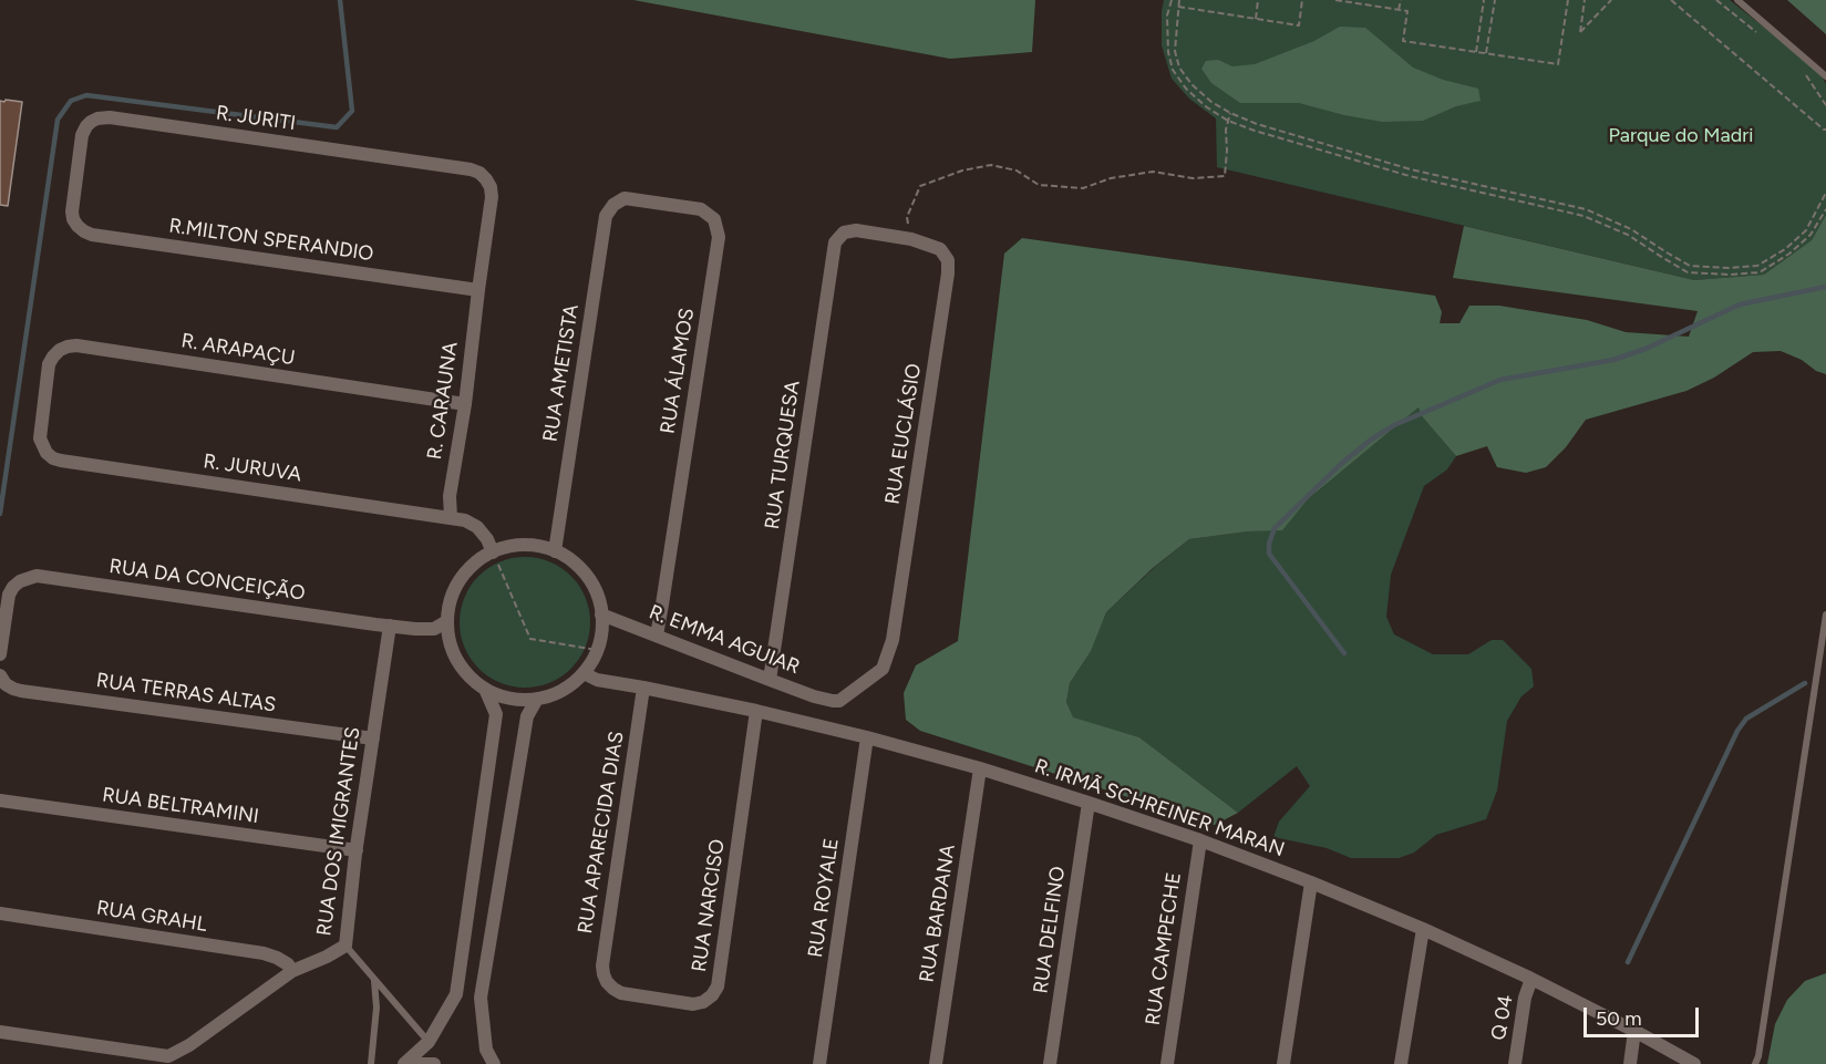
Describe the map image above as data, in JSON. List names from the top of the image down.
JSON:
{
  "streets": {
    "street": [
      "R. JURITI",
      "R.MILTON SPERANDIO",
      "R. ARAPAÇU",
      "RUA ÁLAMOS",
      "RUA AMETISTA",
      "R. CARAUNA",
      "RUA EUCLÁSIO",
      "RUA TURQUESA",
      "R. JURUVA",
      "RUA DA CONCEIÇÃO",
      "R. EMMA AGUIAR",
      "RUA TERRAS ALTAS",
      "RUA BELTRAMINI",
      "R. IRMÃ SCHREINER MARAN",
      "RUA DOS IMIGRANTES",
      "RUA APARECIDA DIAS",
      "RUA ROYALE",
      "RUA NARCISO",
      "RUA BARDANA",
      "RUA GRAHL",
      "RUA DELFINO",
      "RUA CAMPECHE",
      "Q 04"
    ]
  },
  "crossings": [
    ["R. JURITI", "R.MILTON SPERANDIO"],
    ["R. JURITI", "R. CARAUNA"],
    ["R.MILTON SPERANDIO", "R. CARAUNA"],
    ["R. ARAPAÇU", "R. CARAUNA"],
    ["R. ARAPAÇU", "R. JURUVA"],
    ["RUA ÁLAMOS", "RUA AMETISTA"],
    ["RUA ÁLAMOS", "R. EMMA AGUIAR"],
    ["R. CARAUNA", "R. JURUVA"],
    ["RUA EUCLÁSIO", "RUA TURQUESA"],
    ["RUA EUCLÁSIO", "R. EMMA AGUIAR"],
    ["RUA TURQUESA", "R. EMMA AGUIAR"],
    ["RUA DA CONCEIÇÃO", "RUA DOS IMIGRANTES"],
    ["RUA TERRAS ALTAS", "RUA DOS IMIGRANTES"],
    ["RUA BELTRAMINI", "RUA DOS IMIGRANTES"],
    ["R. IRMÃ SCHREINER MARAN", "RUA APARECIDA DIAS"],
    ["R. IRMÃ SCHREINER MARAN", "RUA ROYALE"],
    ["R. IRMÃ SCHREINER MARAN", "RUA NARCISO"],
    ["R. IRMÃ SCHREINER MARAN", "RUA BARDANA"],
    ["R. IRMÃ SCHREINER MARAN", "RUA DELFINO"],
    ["R. IRMÃ SCHREINER MARAN", "RUA CAMPECHE"],
    ["R. IRMÃ SCHREINER MARAN", "Q 04"],
    ["RUA DOS IMIGRANTES", "RUA GRAHL"],
    ["RUA APARECIDA DIAS", "RUA NARCISO"]
  ],
  "parks": ["Parque do Madri"],
  "scale_bar": "50 m"
}
